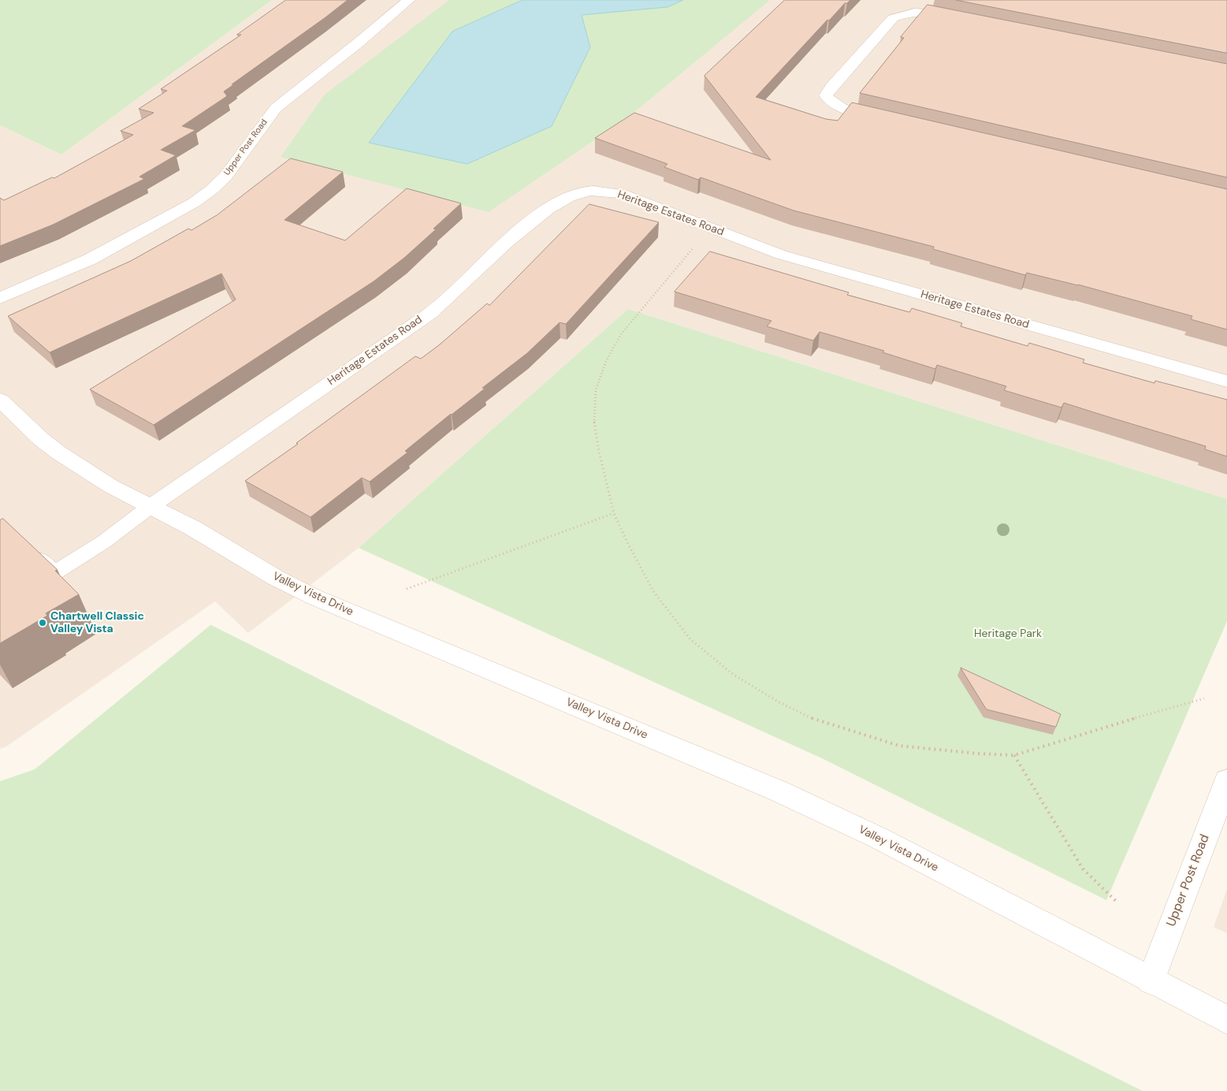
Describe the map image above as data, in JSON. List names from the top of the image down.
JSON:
{
  "streets": {
    "street": ["Upper Post Road", "Heritage Estates Road", "Valley Vista Drive"]
  },
  "crossings": [
    ["Upper Post Road", "Valley Vista Drive"],
    ["Heritage Estates Road", "Valley Vista Drive"]
  ],
  "parks": ["Heritage Park"],
  "places": ["Chartwell Classic Valley Vista"]
}
